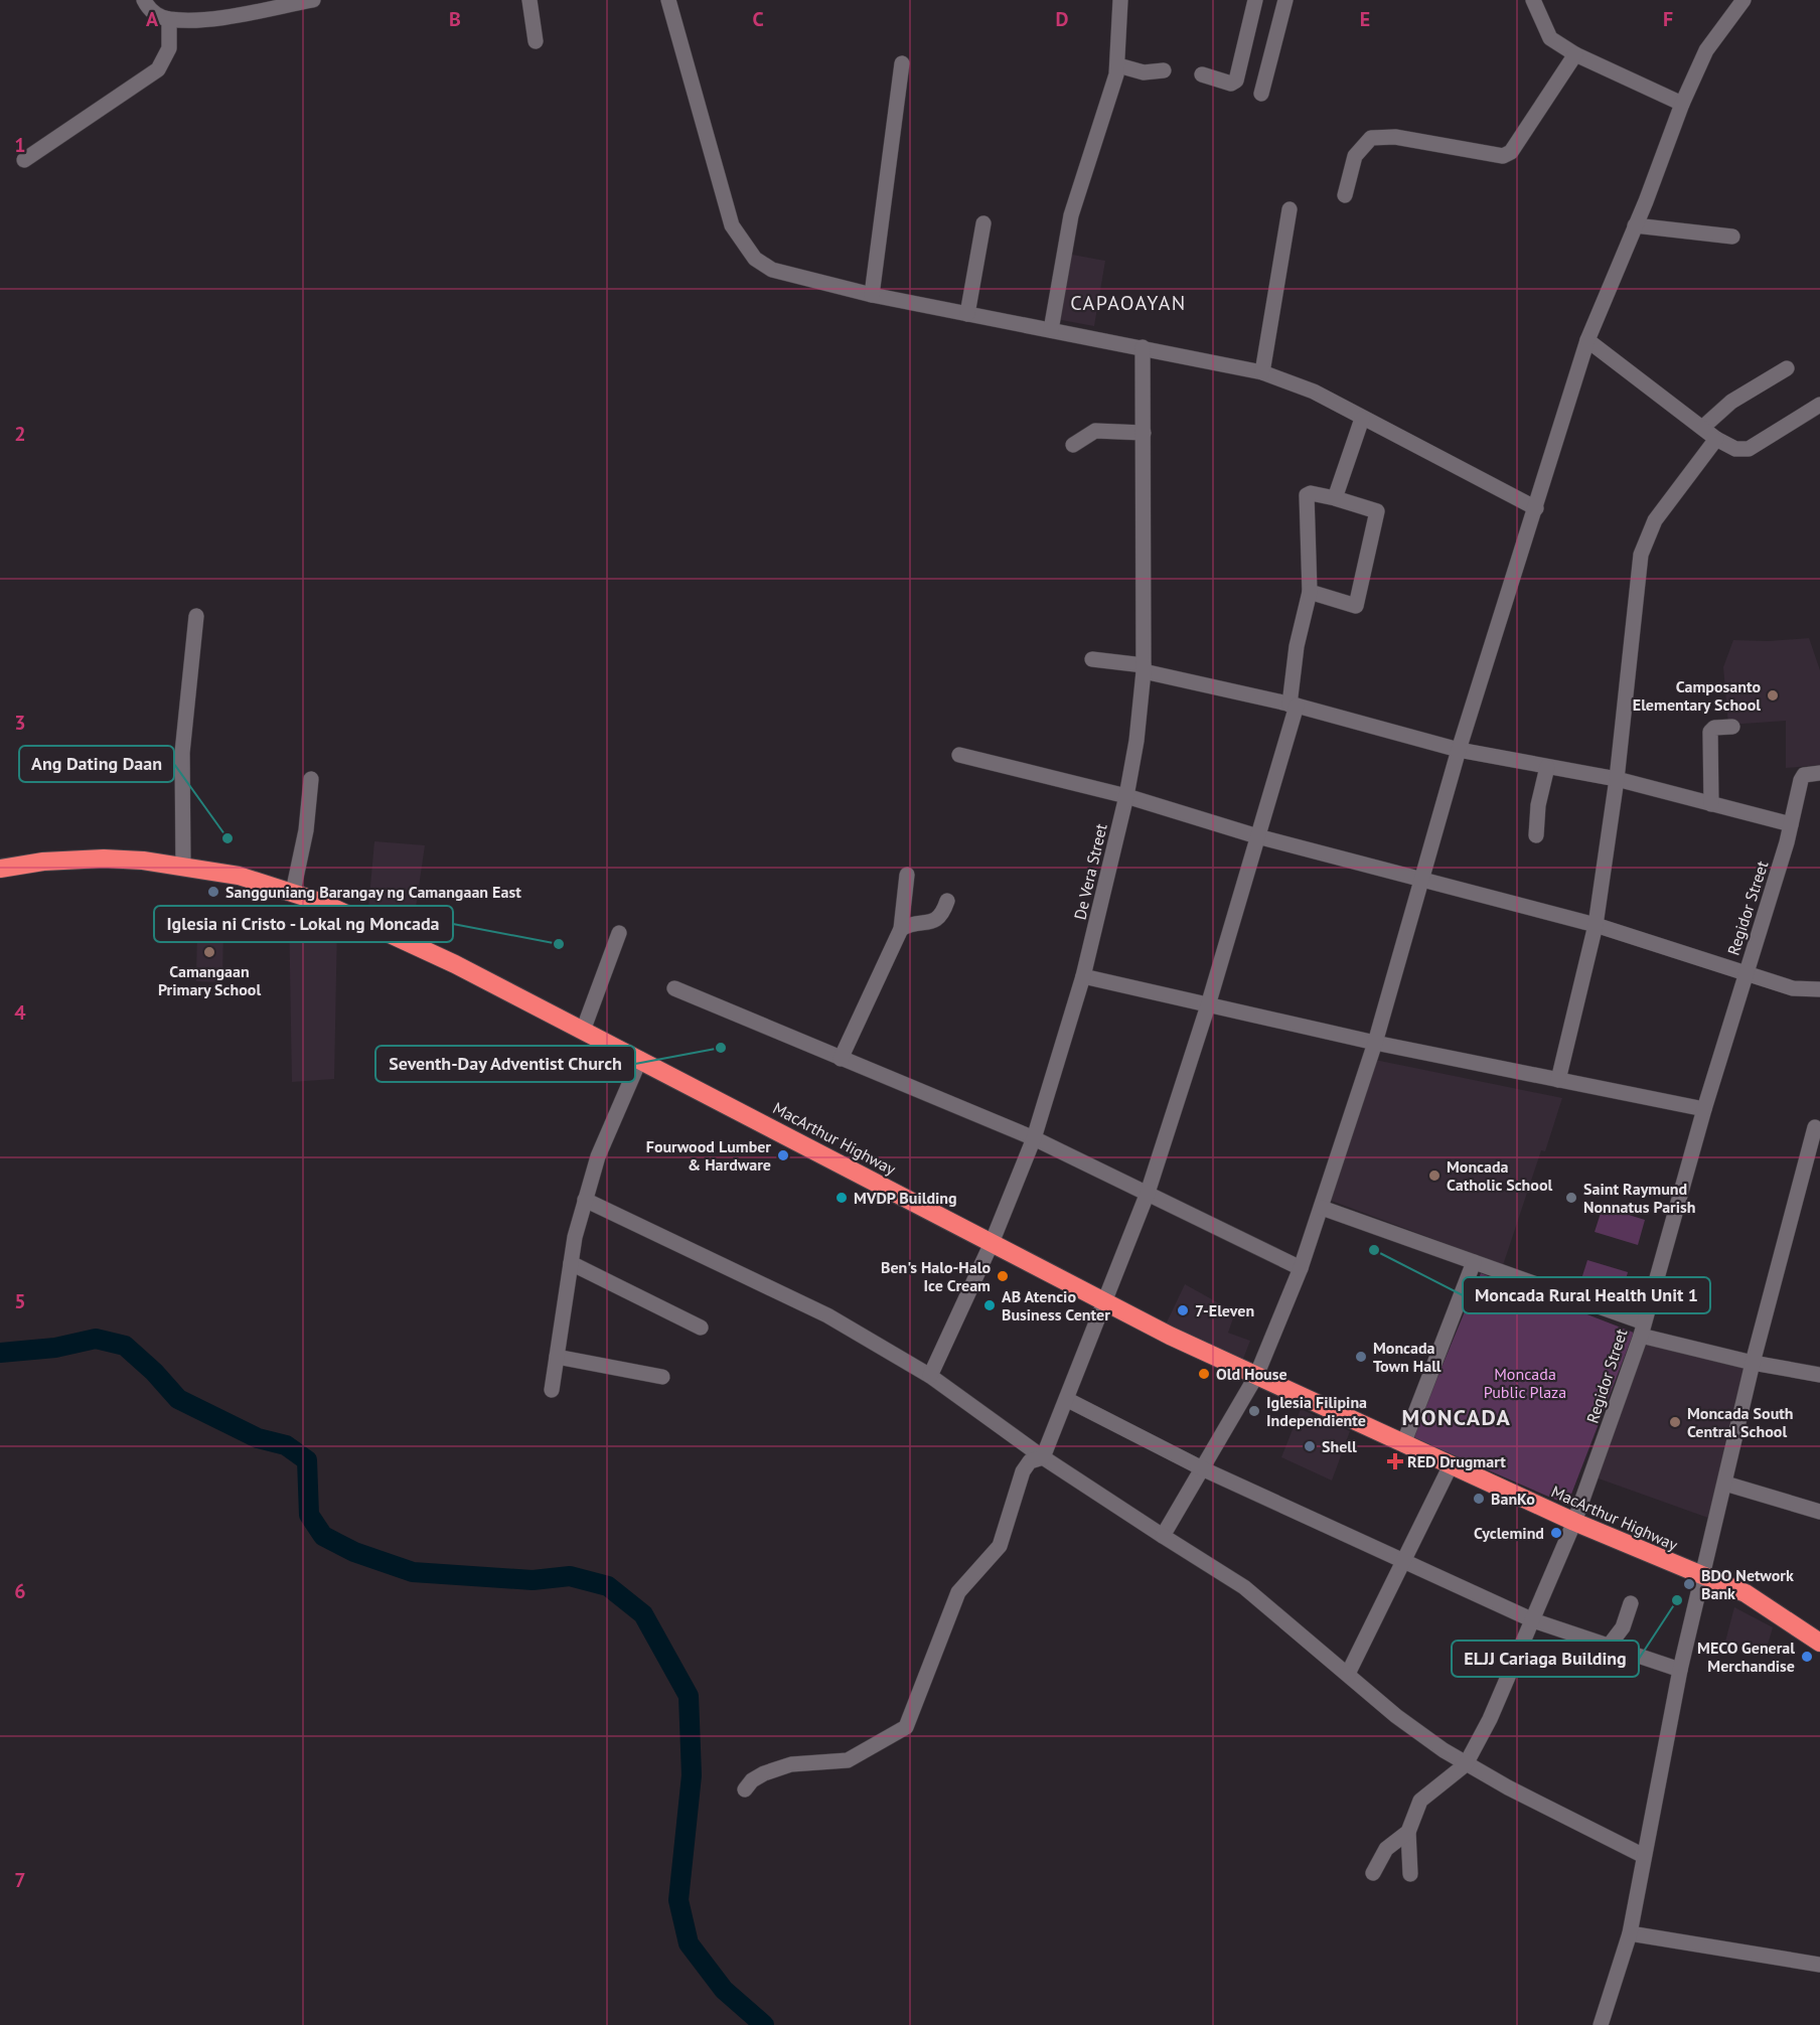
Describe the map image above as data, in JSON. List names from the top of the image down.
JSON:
{
  "streets": {
    "highway": ["MacArthur Highway"],
    "street": ["De Vera Street", "Regidor Street"]
  },
  "crossings": [
    ["De Vera Street", "MacArthur Highway"],
    ["Regidor Street", "MacArthur Highway"]
  ],
  "districts": ["CAPAOAYAN", "MONCADA"],
  "parks": ["Moncada Public Plaza"],
  "places": {
    "other": [
      "Camposanto Elementary School",
      "Ang Dating Daan",
      "Sangguniang Barangay ng Camangaan East",
      "Iglesia ni Cristo - Lokal ng Moncada",
      "Camangaan Primary School",
      "Seventh-Day Adventist Church",
      "Fourwood Lumber & Hardware",
      "Moncada Catholic School",
      "MVDP Building",
      "Saint Raymund Nonnatus Parish",
      "Moncada Rural Health Unit 1",
      "Ben's Halo-Halo Ice Cream",
      "AB Atencio Business Center",
      "7-Eleven",
      "Moncada Town Hall",
      "Old House",
      "Iglesia Filipina Independiente",
      "Moncada South Central School",
      "Shell",
      "BanKo",
      "Cyclemind",
      "BDO Network Bank",
      "ELJJ Cariaga Building",
      "MECO General Merchandise"
    ],
    "health": ["RED Drugmart"]
  },
  "grid": {
    "columns": [
      "A",
      "B",
      "C",
      "D",
      "E",
      "F"
    ],
    "rows": [
      "1",
      "2",
      "3",
      "4",
      "5",
      "6",
      "7"
    ]
  }
}
